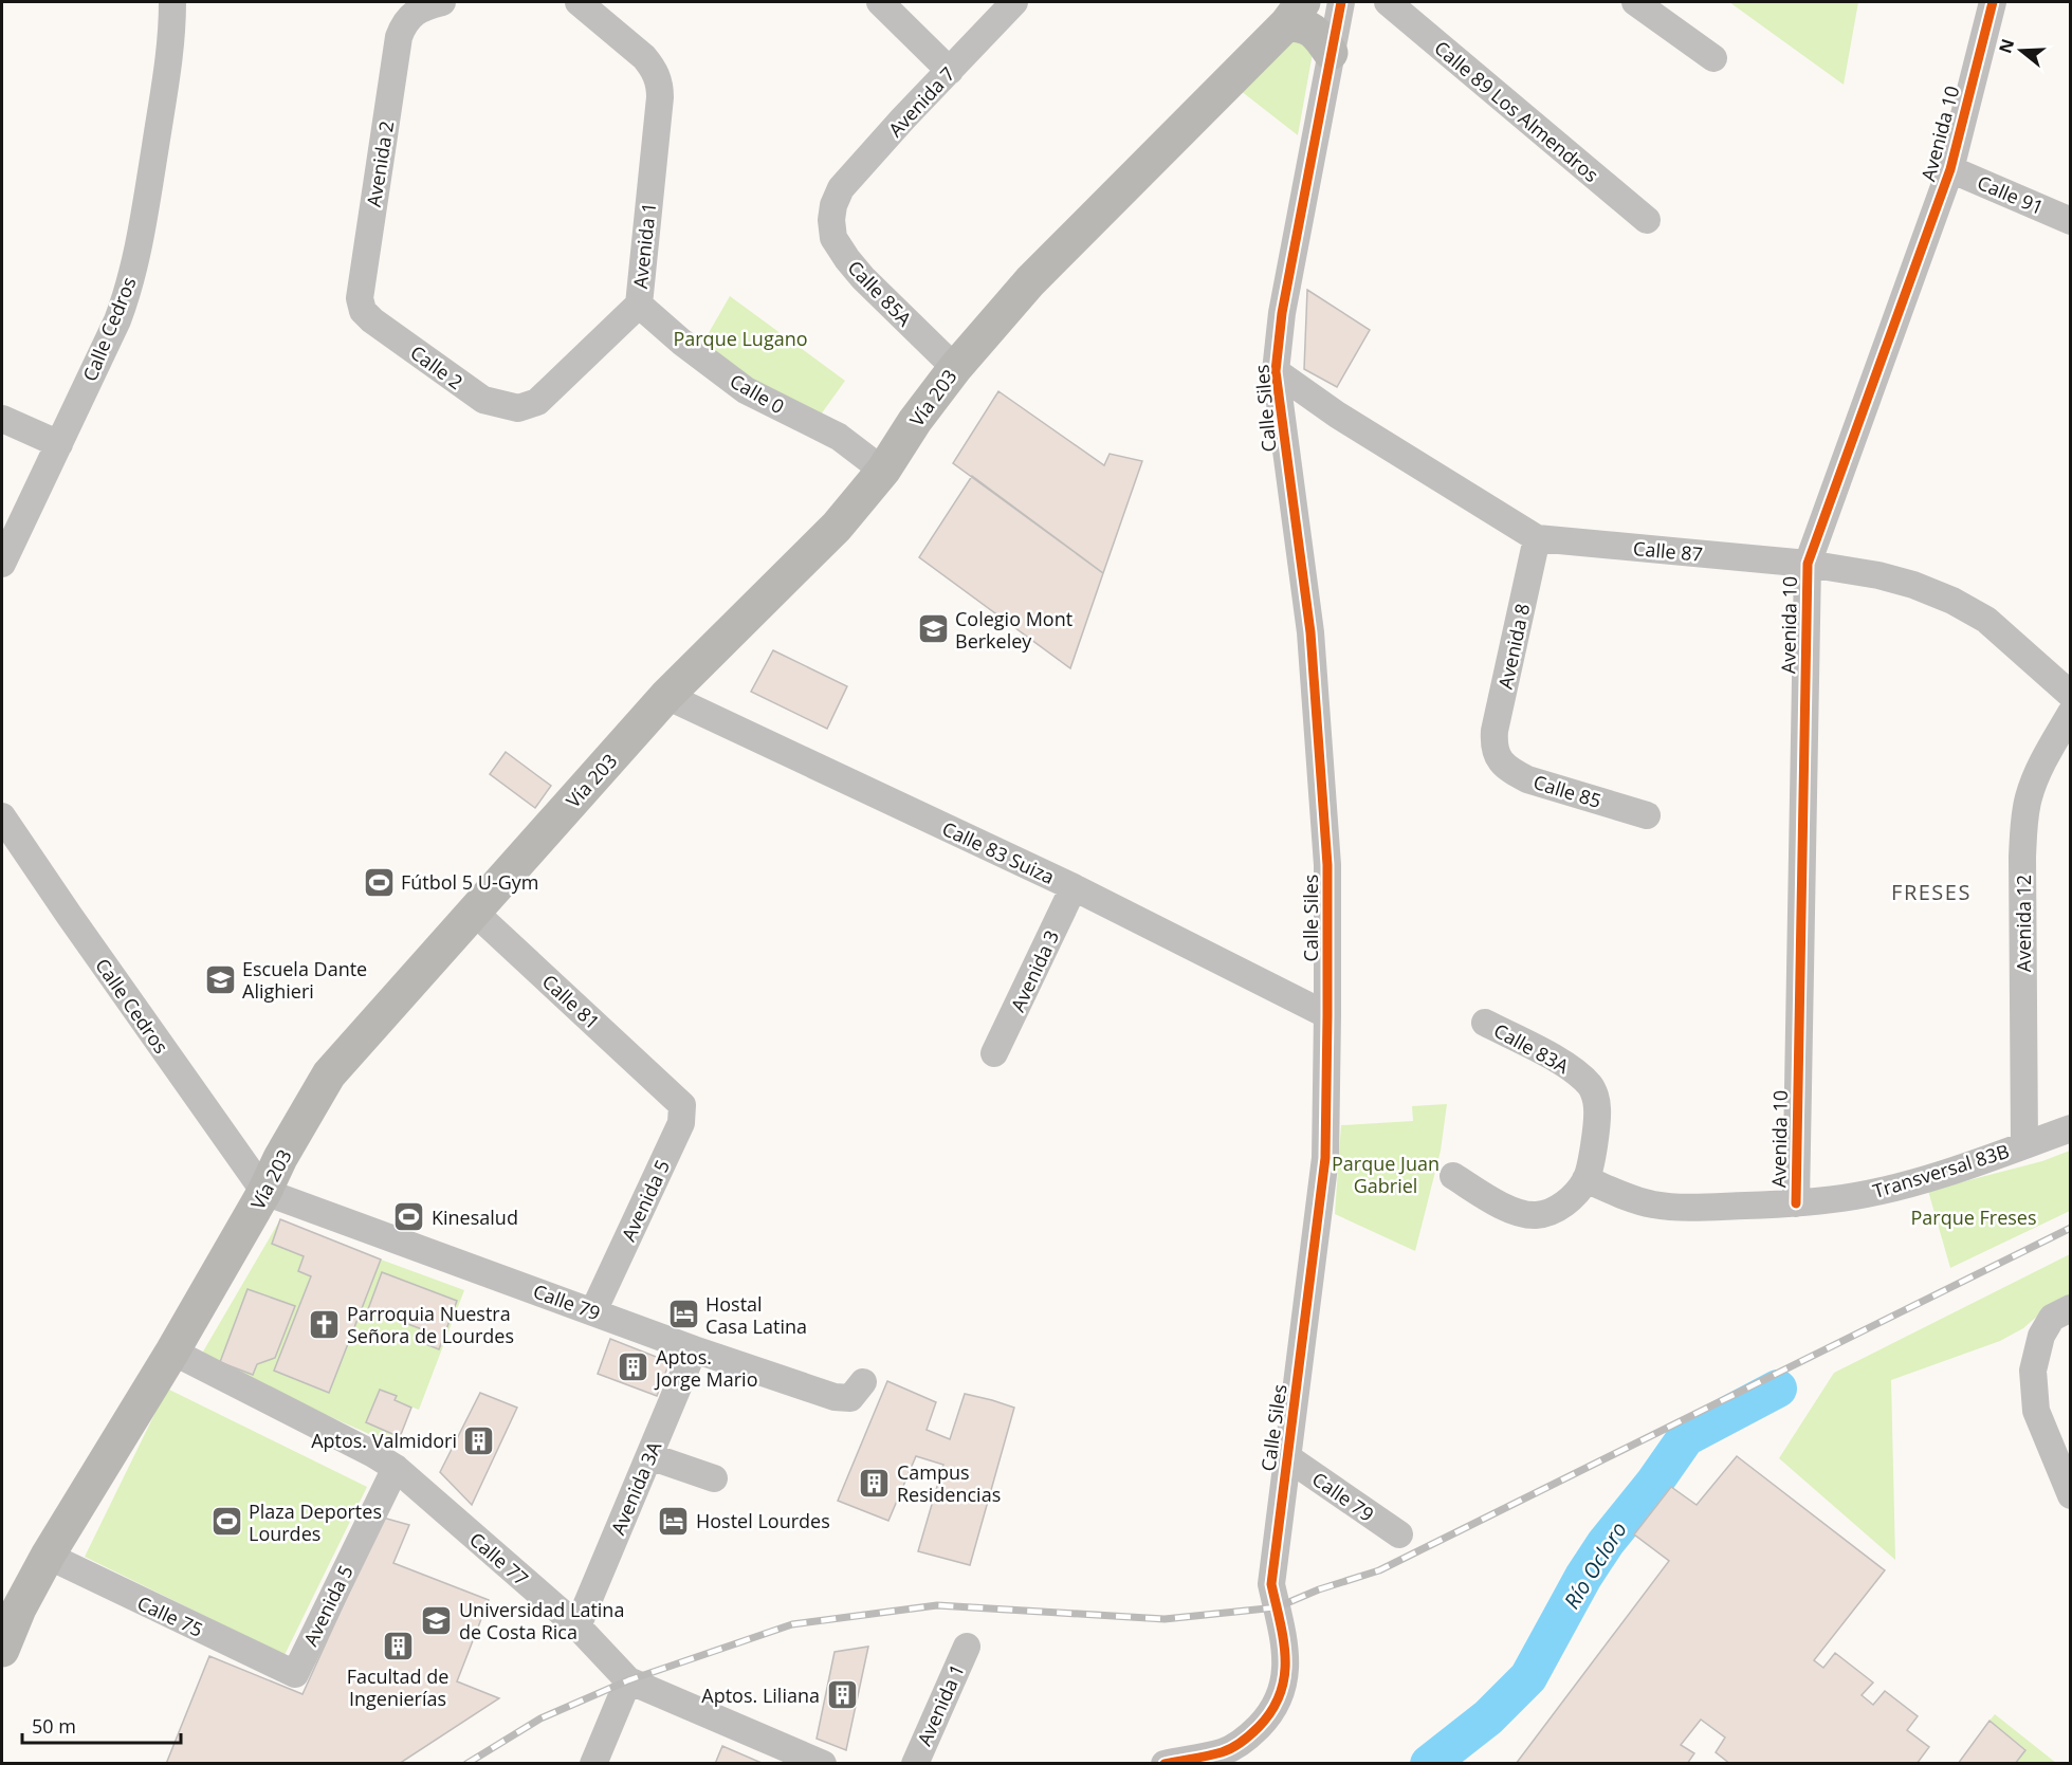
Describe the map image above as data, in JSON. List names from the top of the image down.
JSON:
{
  "streets": {
    "main road": ["Vía 203"],
    "street": [
      "Avenida 7",
      "Calle 89 Los Almendros",
      "Avenida 10",
      "Avenida 2",
      "Calle 91",
      "Avenida 1",
      "Calle 85A",
      "Calle Cedros",
      "Calle 2",
      "Calle 0",
      "Calle Siles",
      "Calle 87",
      "Avenida 8",
      "Calle 85",
      "Calle 83 Suiza",
      "Avenida 12",
      "Avenida 3",
      "Calle 81",
      "Calle 83A",
      "Transversal 83B",
      "Avenida 5",
      "Calle 79",
      "Avenida 3A",
      "Calle 77",
      "Calle 75"
    ]
  },
  "crossings": [
    ["Avenida 7", "Calle 85A"],
    ["Avenida 10", "Calle 91"],
    ["Avenida 10", "Calle 87"],
    ["Avenida 10", "Transversal 83B"],
    ["Avenida 2", "Calle 2"],
    ["Avenida 1", "Calle 2"],
    ["Avenida 1", "Calle 0"],
    ["Calle 85A", "Vía 203"],
    ["Calle Cedros", "Vía 203"],
    ["Calle Cedros", "Calle 79"],
    ["Calle 0", "Vía 203"],
    ["Vía 203", "Calle 83 Suiza"],
    ["Vía 203", "Calle 81"],
    ["Vía 203", "Calle 79"],
    ["Vía 203", "Calle 77"],
    ["Vía 203", "Calle 75"],
    ["Calle Siles", "Calle 87"],
    ["Calle Siles", "Calle 83 Suiza"],
    ["Calle Siles", "Calle 79"],
    ["Calle 87", "Avenida 8"],
    ["Avenida 8", "Calle 85"],
    ["Calle 83 Suiza", "Avenida 3"],
    ["Avenida 12", "Transversal 83B"],
    ["Calle 81", "Avenida 5"],
    ["Calle 83A", "Transversal 83B"],
    ["Avenida 5", "Calle 79"],
    ["Avenida 5", "Calle 77"],
    ["Avenida 5", "Calle 75"],
    ["Calle 79", "Avenida 3A"],
    ["Avenida 3A", "Calle 77"]
  ],
  "districts": ["FRESES"],
  "water": ["Río Ocloro"],
  "parks": ["Parque Lugano", "Parque Juan Gabriel", "Parque Freses"],
  "places": {
    "school or university": ["Colegio Mont Berkeley", "Escuela Dante Alighieri", "Universidad Latina de Costa Rica"],
    "sports": ["Fútbol 5 U-Gym", "Kinesalud", "Plaza Deportes Lourdes"],
    "hotel": ["Hostal Casa Latina", "Hostel Lourdes"],
    "church": ["Parroquia Nuestra Señora de Lourdes"],
    "building": [
      "Aptos. Jorge Mario",
      "Aptos. Valmidori",
      "Campus Residencias",
      "Facultad de Ingenierías",
      "Aptos. Liliana"
    ]
  },
  "scale_bar": "50 m",
  "north": "left"
}
